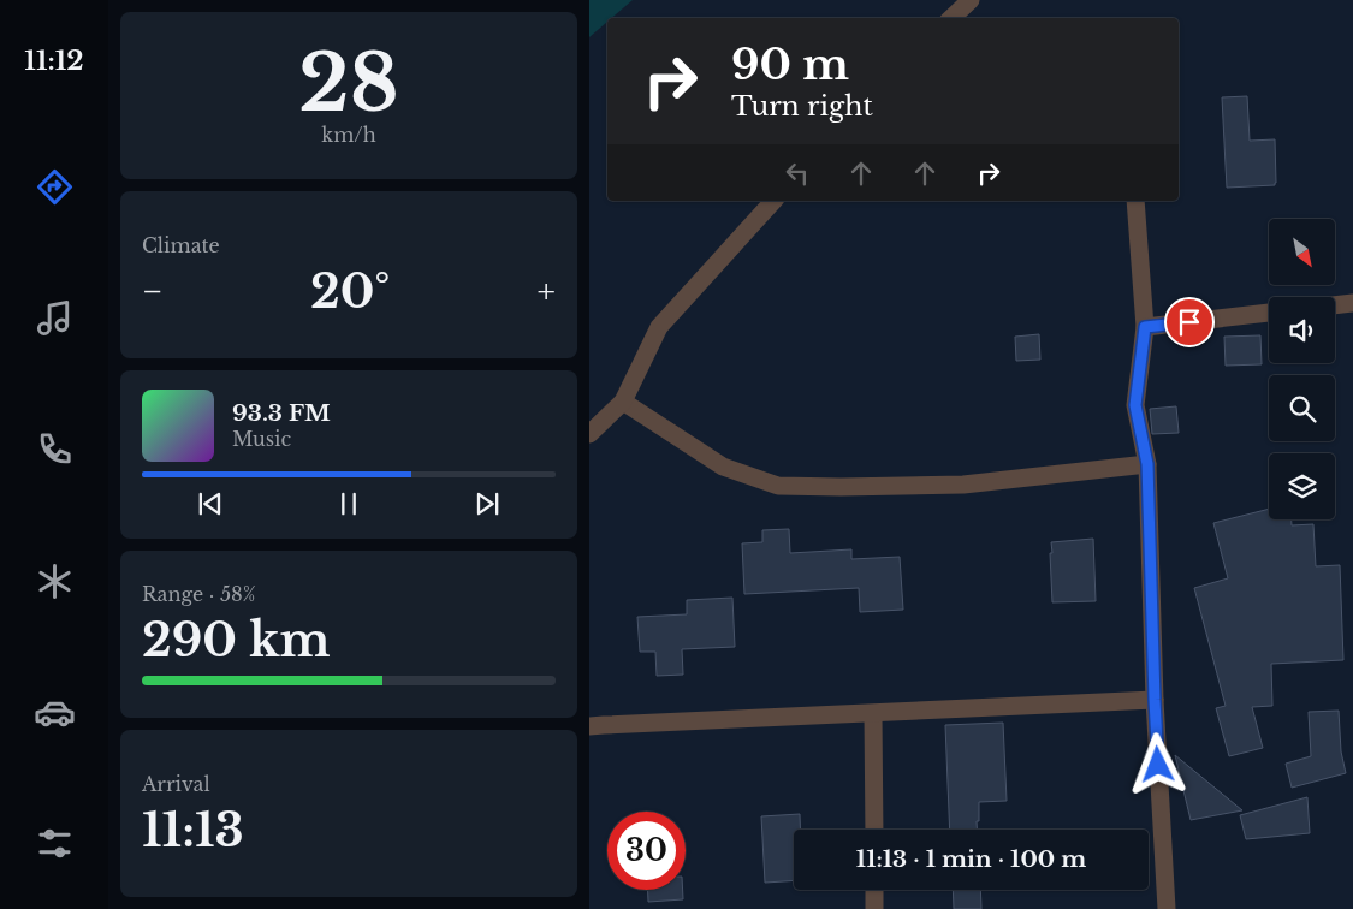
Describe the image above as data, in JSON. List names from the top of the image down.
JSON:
{
  "north": "bottom right",
  "page": {
    "tabs": "11:12",
    "tile": [
      ["28", "km/h"],
      "Climate",
      ["Range · 58%", "290 km"],
      ["Arrival", "11:13"]
    ],
    "turn": ["90 m", "Turn right"],
    "heat": ["−", "20°", "+"],
    "song": ["93.3 FM", "Music"],
    "limit": "30",
    "trip": "11:13 · 1 min · 100 m"
  }
}
